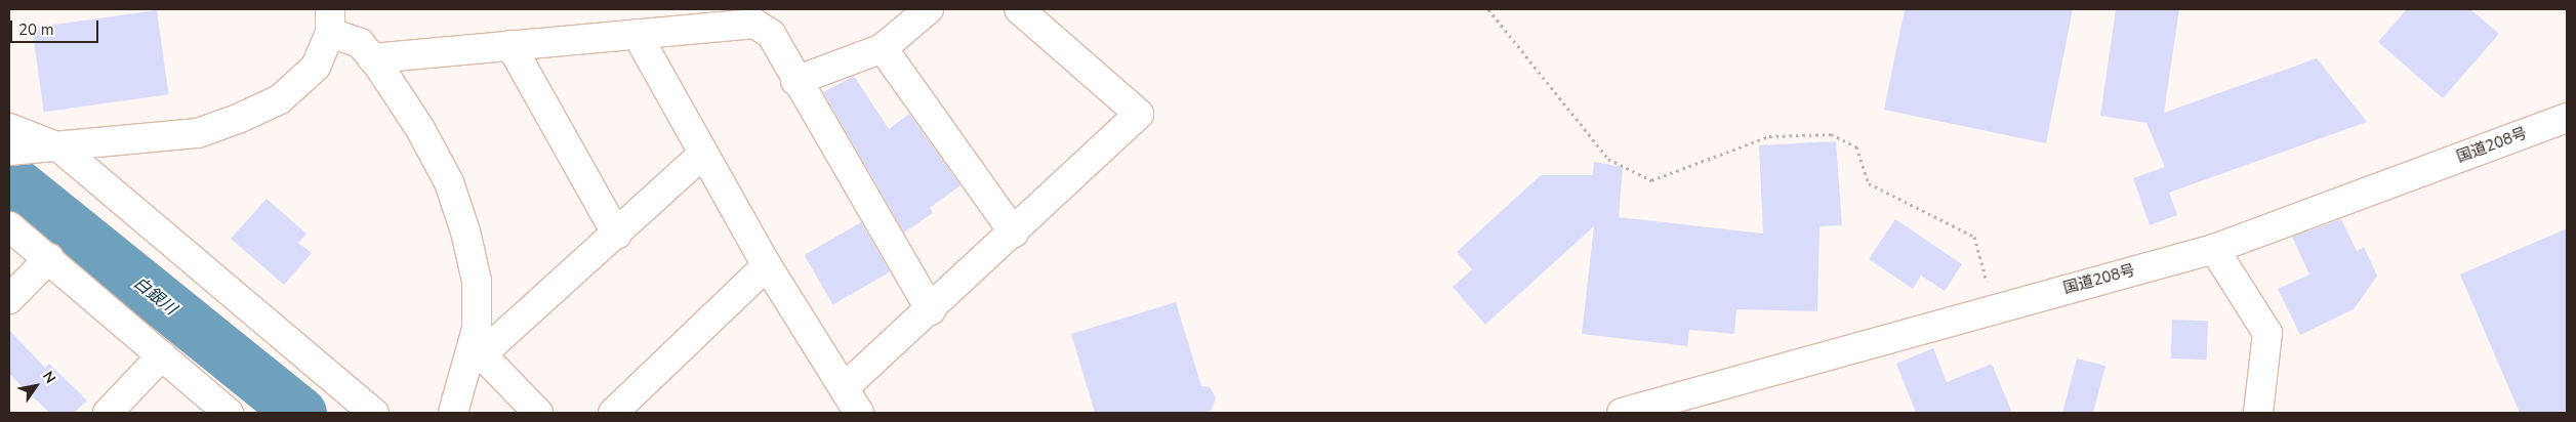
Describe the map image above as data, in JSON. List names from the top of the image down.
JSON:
{
  "streets": {
    "main road": ["国道208号"]
  },
  "water": ["白銀川"],
  "scale_bar": "20 m",
  "north": "top right"
}
